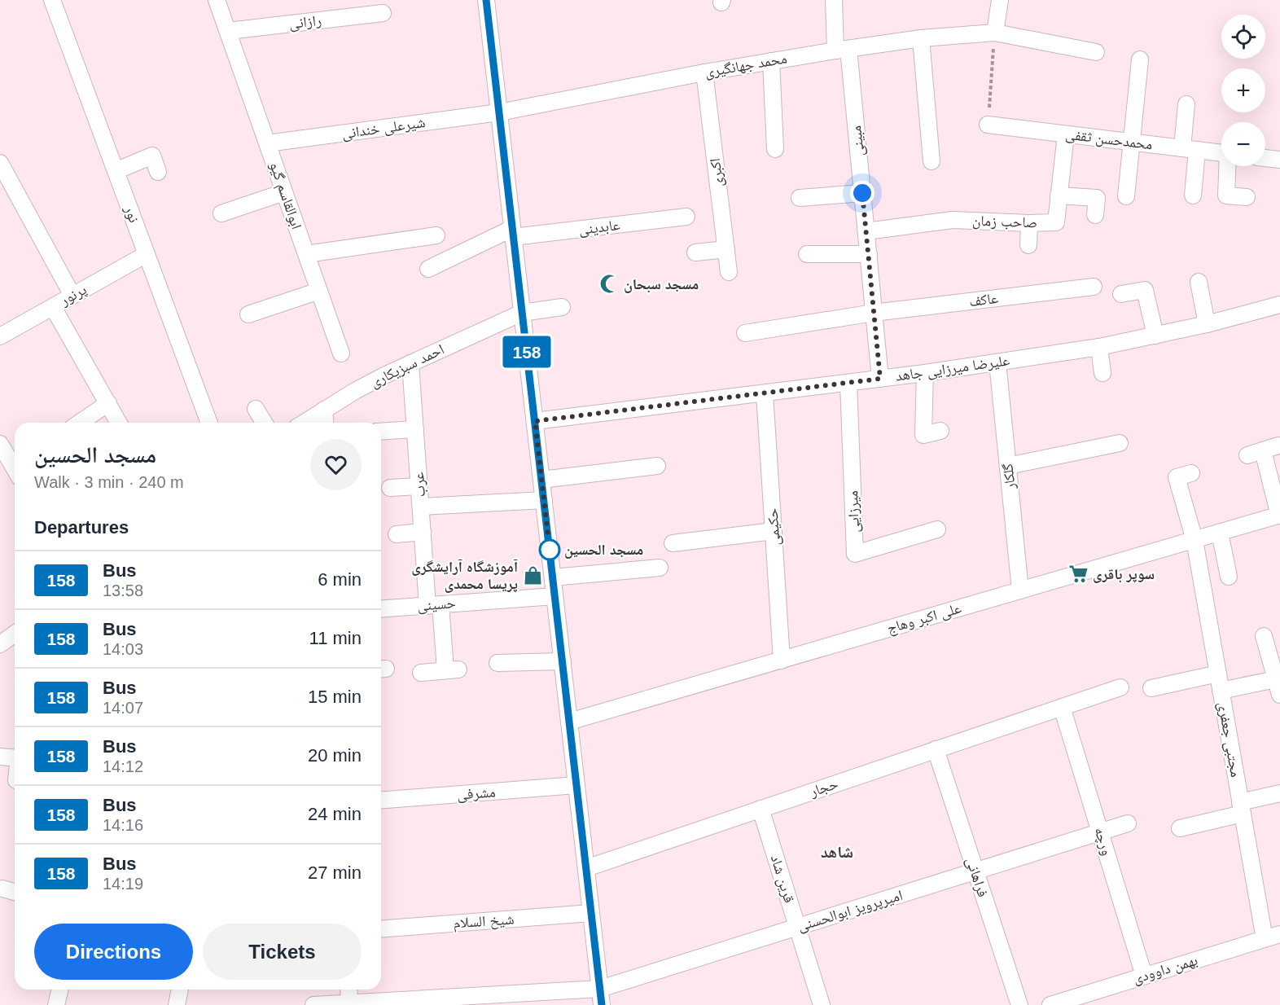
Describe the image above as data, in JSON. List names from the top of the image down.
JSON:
{
  "streets": {
    "street": [
      "رازانی",
      "محمد جهانگیری",
      "شیرعلی خندانی",
      "محمدحسن ثقفی",
      "مبینی",
      "اکبری",
      "ابوالقاسم گیو",
      "نور",
      "صاحب زمان",
      "عابدینی",
      "پرنور",
      "عاکف",
      "احمد سبزیکاری",
      "علیرضا میرزایی جاهد",
      "گلکار",
      "عرب",
      "میرزایی",
      "حکیمی",
      "حسینی",
      "علی اکبر وهاج",
      "مجتبی جعفری",
      "حجار",
      "مشرفی",
      "ورچه",
      "فراهانی",
      "قرین شاد",
      "امیرپرویز ابوالحسنی",
      "شیخ السلام",
      "بهمن داوودی"
    ]
  },
  "crossings": [
    ["رازانی", "ابوالقاسم گیو"],
    ["محمد جهانگیری", "شیرعلی خندانی"],
    ["محمد جهانگیری", "مبینی"],
    ["محمد جهانگیری", "اکبری"],
    ["شیرعلی خندانی", "ابوالقاسم گیو"],
    ["محمدحسن ثقفی", "صاحب زمان"],
    ["مبینی", "صاحب زمان"],
    ["مبینی", "عاکف"],
    ["مبینی", "علیرضا میرزایی جاهد"],
    ["نور", "پرنور"],
    ["احمد سبزیکاری", "عرب"],
    ["علیرضا میرزایی جاهد", "گلکار"],
    ["علیرضا میرزایی جاهد", "میرزایی"],
    ["علیرضا میرزایی جاهد", "حکیمی"],
    ["گلکار", "علی اکبر وهاج"],
    ["عرب", "حسینی"],
    ["حکیمی", "علی اکبر وهاج"],
    ["علی اکبر وهاج", "مجتبی جعفری"],
    ["مجتبی جعفری", "بهمن داوودی"],
    ["حجار", "ورچه"],
    ["حجار", "فراهانی"],
    ["حجار", "قرین شاد"],
    ["ورچه", "امیرپرویز ابوالحسنی"],
    ["ورچه", "بهمن داوودی"],
    ["فراهانی", "امیرپرویز ابوالحسنی"],
    ["قرین شاد", "امیرپرویز ابوالحسنی"]
  ],
  "districts": ["شاهد"],
  "places": {
    "mosque": ["مسجد سبحان"],
    "other": ["مسجد الحسین"],
    "supermarket": ["سوپر باقری"],
    "shop": ["آموزشگاه آرایشگری پریسا محمدی"]
  },
  "lines": ["bus line 158"],
  "page": {
    "on_map": "158",
    "map_buttons": ["+", "−"],
    "heading": [
      ["مسجد الحسین", "Walk · 3 min · 240 m"],
      "Departures"
    ],
    "list": [
      {
        "mark": "158",
        "name": "Bus",
        "note": "13:58",
        "value": "6 min"
      },
      {
        "mark": "158",
        "name": "Bus",
        "note": "14:03",
        "value": "11 min"
      },
      {
        "mark": "158",
        "name": "Bus",
        "note": "14:07",
        "value": "15 min"
      },
      {
        "mark": "158",
        "name": "Bus",
        "note": "14:12",
        "value": "20 min"
      },
      {
        "mark": "158",
        "name": "Bus",
        "note": "14:16",
        "value": "24 min"
      },
      {
        "mark": "158",
        "name": "Bus",
        "note": "14:19",
        "value": "27 min"
      }
    ],
    "buttons": ["Directions", "Tickets"]
  }
}
